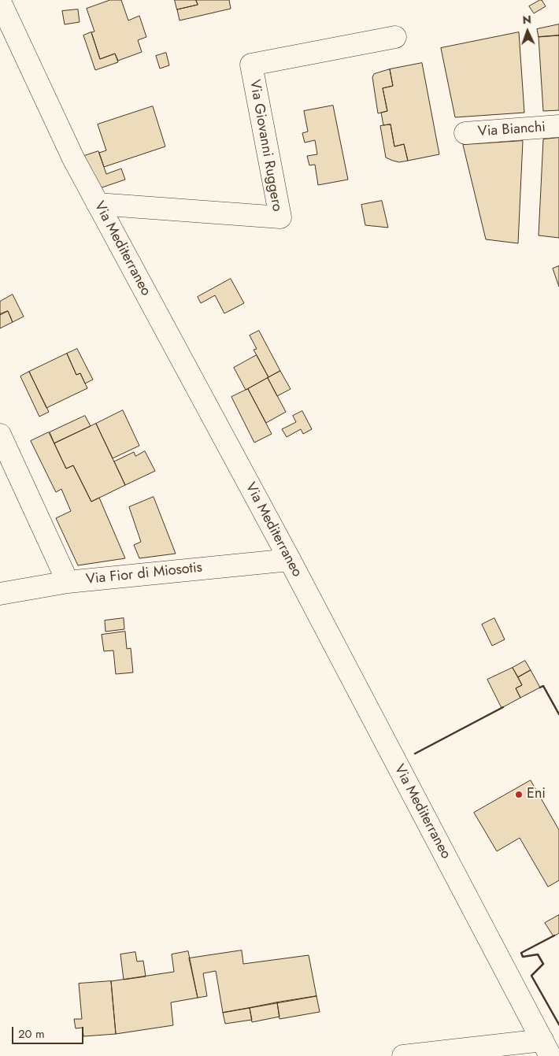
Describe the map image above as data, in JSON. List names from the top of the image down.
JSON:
{
  "streets": {
    "street": [
      "Via Bianchi",
      "Via Giovanni Ruggero",
      "Via Mediterraneo",
      "Via Fior di Miosotis"
    ]
  },
  "crossings": [
    ["Via Giovanni Ruggero", "Via Mediterraneo"],
    ["Via Mediterraneo", "Via Fior di Miosotis"]
  ],
  "places": ["Eni"],
  "scale_bar": "20 m",
  "north": "top"
}
